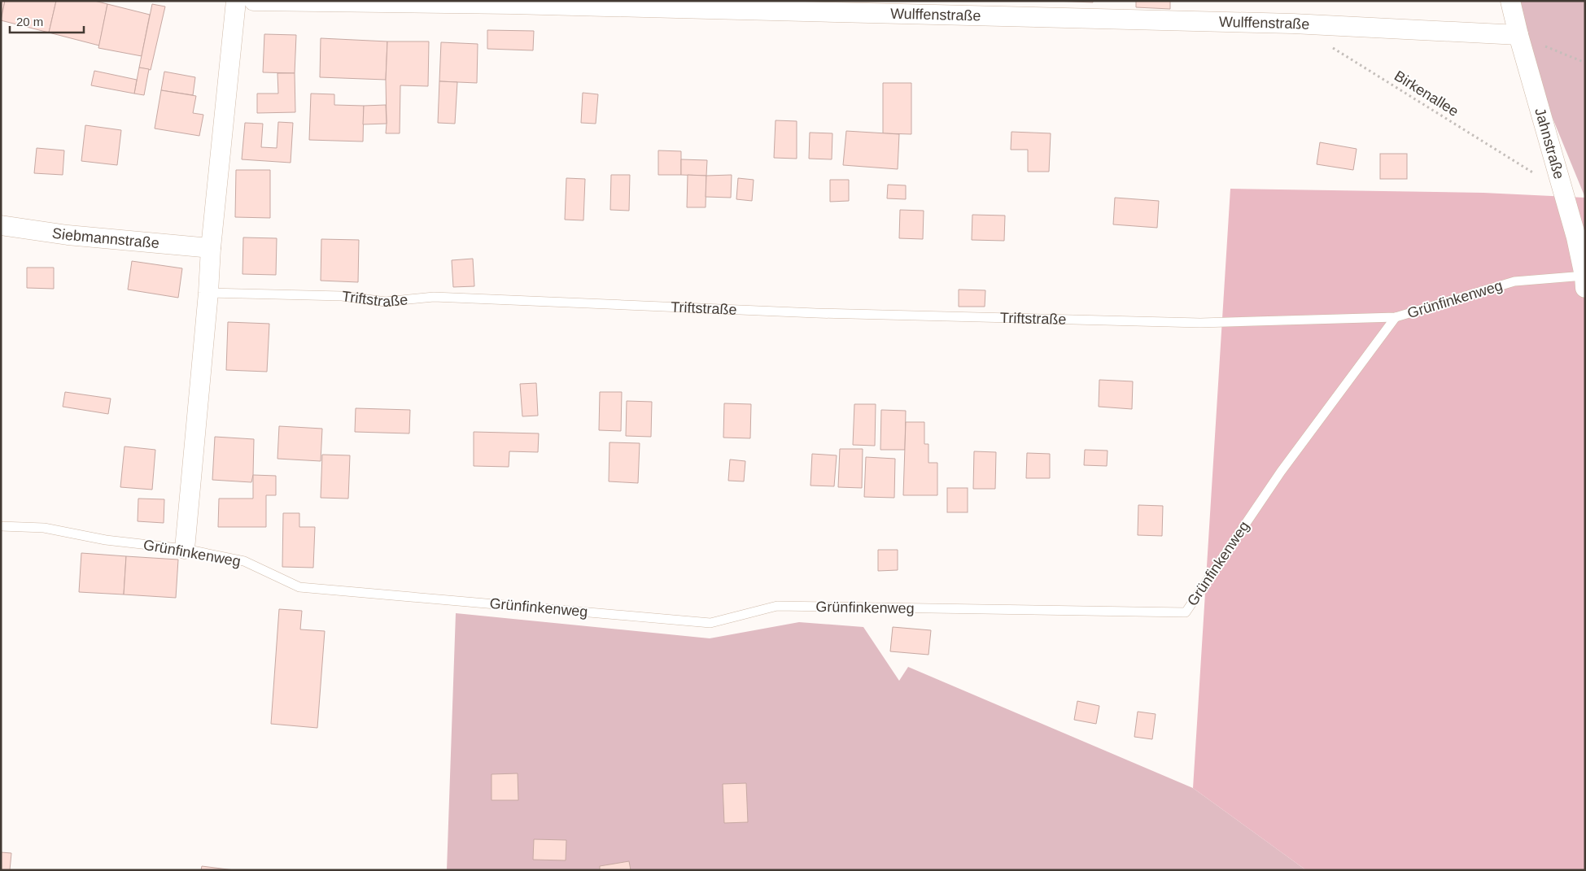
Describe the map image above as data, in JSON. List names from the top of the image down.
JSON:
{
  "streets": {
    "street": ["Wulffenstraße", "Jahnstraße", "Siebmannstraße"],
    "lane": ["Triftstraße", "Grünfinkenweg"],
    "path": ["Birkenallee"]
  },
  "crossings": [
    ["Wulffenstraße", "Jahnstraße"],
    ["Birkenallee", "Jahnstraße"],
    ["Jahnstraße", "Grünfinkenweg"],
    ["Triftstraße", "Grünfinkenweg"]
  ],
  "scale_bar": "20 m"
}
